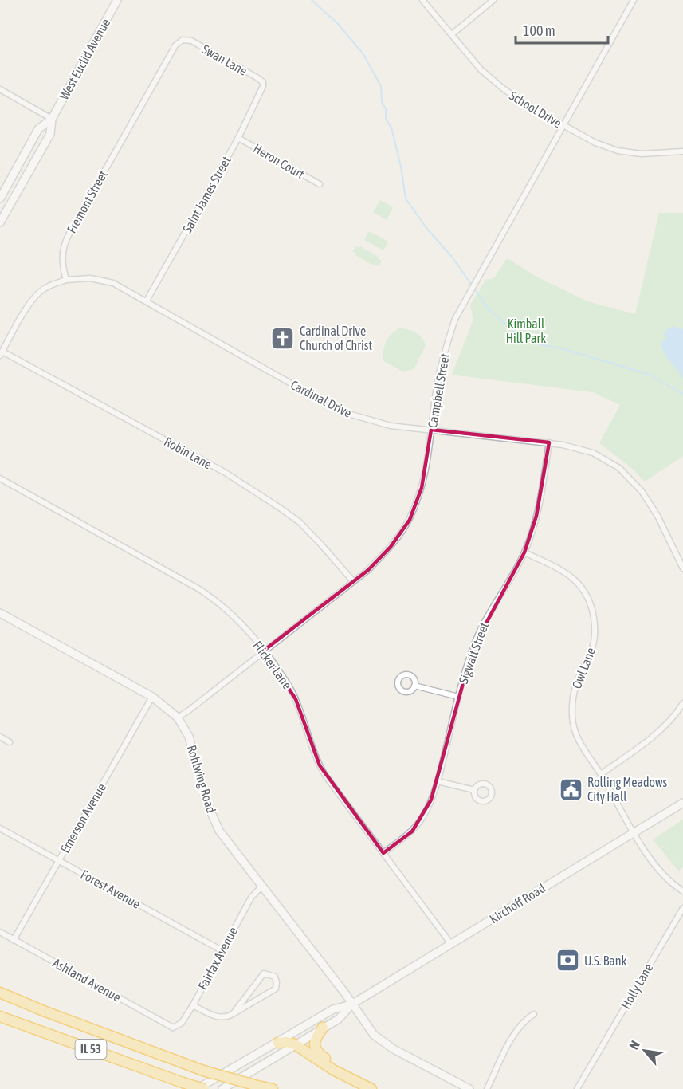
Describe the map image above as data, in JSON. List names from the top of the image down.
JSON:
{
  "streets": {
    "highway": ["IL 53"],
    "main road": ["West Euclid Avenue", "Rohlwing Road", "Kirchoff Road"],
    "street": [
      "Swan Lane",
      "School Drive",
      "Heron Court",
      "Saint James Street",
      "Fremont Street",
      "Campbell Street",
      "Cardinal Drive",
      "Robin Lane",
      "Sigwalt Street",
      "Flicker Lane",
      "Owl Lane",
      "Emerson Avenue",
      "Forest Avenue",
      "Fairfax Avenue",
      "Ashland Avenue",
      "Holly Lane"
    ]
  },
  "crossings": [
    ["Swan Lane", "Saint James Street"],
    ["Swan Lane", "Fremont Street"],
    ["School Drive", "Campbell Street"],
    ["Heron Court", "Saint James Street"],
    ["Saint James Street", "Cardinal Drive"],
    ["Fremont Street", "Cardinal Drive"],
    ["Campbell Street", "Cardinal Drive"],
    ["Campbell Street", "Robin Lane"],
    ["Campbell Street", "Flicker Lane"],
    ["Campbell Street", "Rohlwing Road"],
    ["Cardinal Drive", "Sigwalt Street"],
    ["Sigwalt Street", "Flicker Lane"],
    ["Sigwalt Street", "Owl Lane"],
    ["Flicker Lane", "Kirchoff Road"],
    ["Owl Lane", "Kirchoff Road"],
    ["Rohlwing Road", "Emerson Avenue"],
    ["Rohlwing Road", "Kirchoff Road"],
    ["Rohlwing Road", "Fairfax Avenue"],
    ["Emerson Avenue", "Forest Avenue"],
    ["Emerson Avenue", "Ashland Avenue"],
    ["Forest Avenue", "Fairfax Avenue"],
    ["Fairfax Avenue", "Ashland Avenue"]
  ],
  "parks": ["Kimball Hill Park"],
  "places": {
    "church": ["Cardinal Drive Church of Christ"],
    "public building": ["Rolling Meadows City Hall"],
    "bank": ["U.S. Bank"]
  },
  "scale_bar": "100 m",
  "north": "top left"
}
